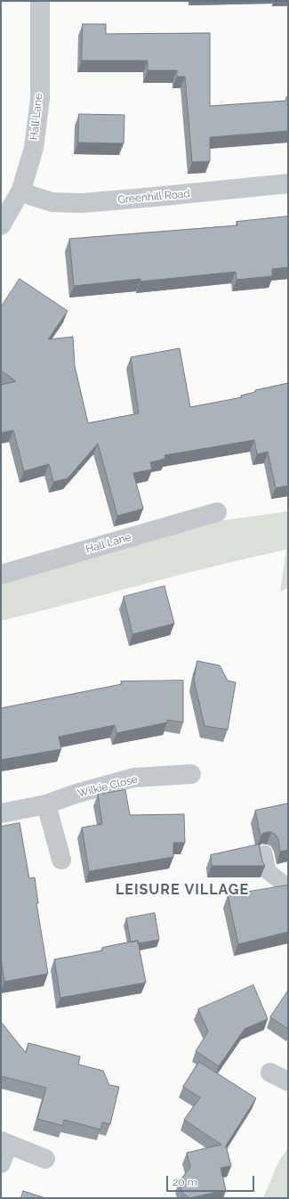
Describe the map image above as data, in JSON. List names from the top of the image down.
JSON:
{
  "streets": {
    "street": ["Hall Lane", "Greenhill Road", "Wilkie Close"]
  },
  "crossings": [
    ["Hall Lane", "Greenhill Road"]
  ],
  "districts": ["LEISURE VILLAGE"],
  "scale_bar": "20 m"
}
